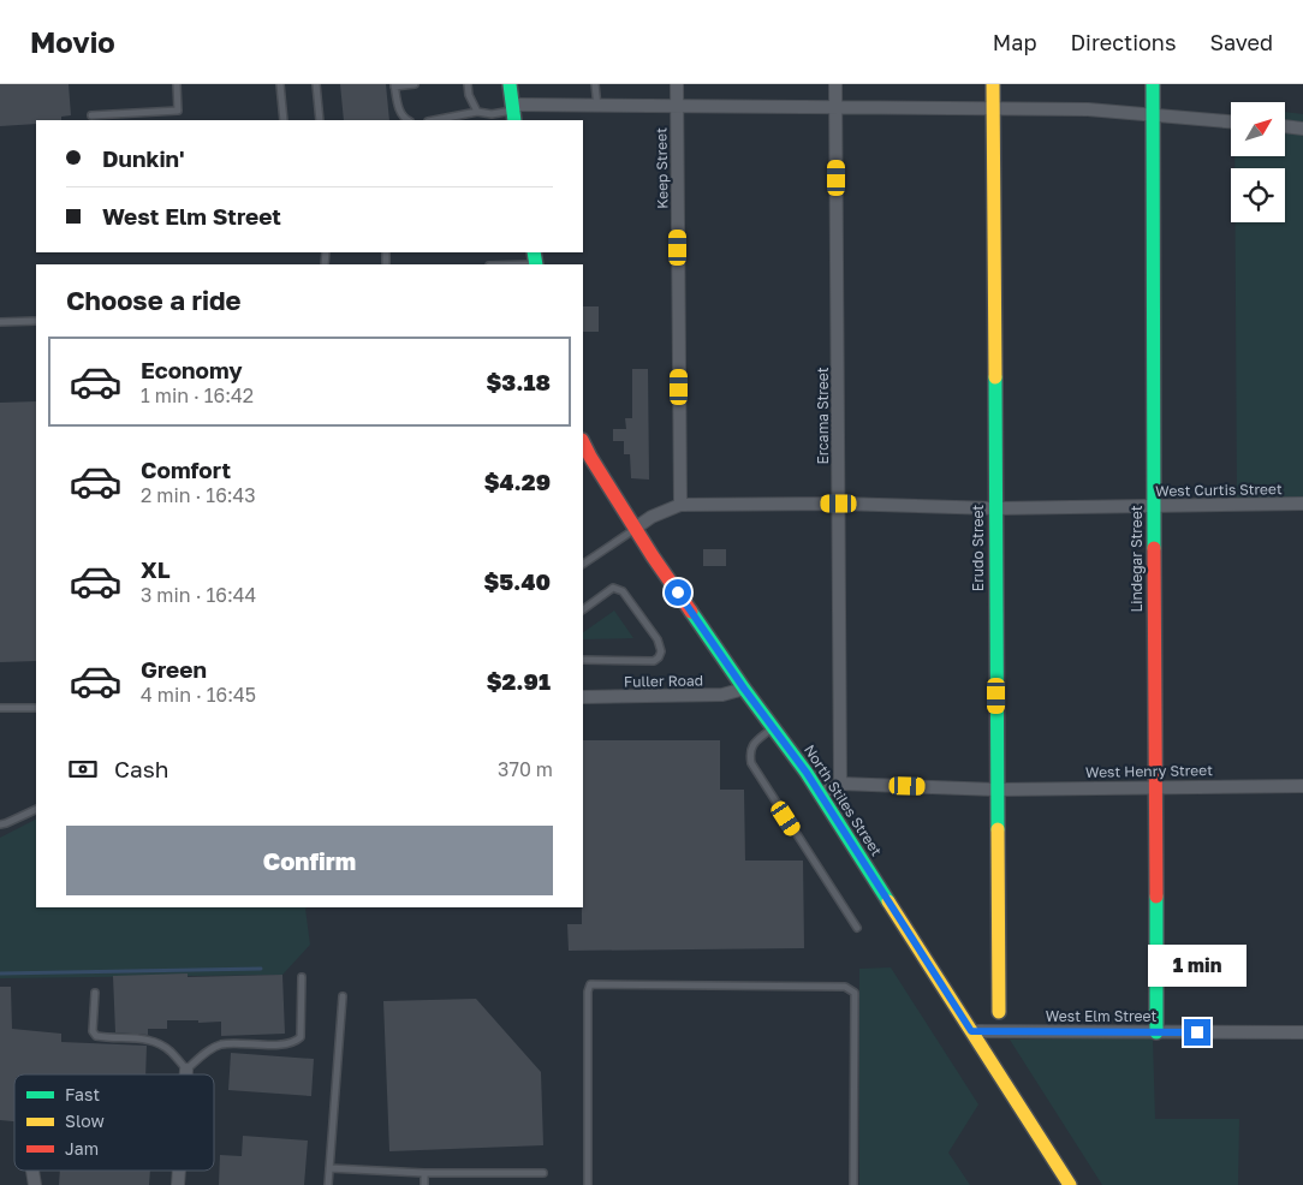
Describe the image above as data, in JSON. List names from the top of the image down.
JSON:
{
  "streets": {
    "street": [
      "Keep Street",
      "Ercama Street",
      "West Curtis Street",
      "Erudo Street",
      "Lindegar Street",
      "Fuller Road",
      "West Henry Street",
      "North Stiles Street",
      "West Elm Street"
    ]
  },
  "crossings": [
    ["Keep Street", "West Curtis Street"],
    ["Ercama Street", "West Curtis Street"],
    ["Ercama Street", "West Henry Street"],
    ["West Curtis Street", "Erudo Street"],
    ["West Curtis Street", "Lindegar Street"],
    ["West Curtis Street", "North Stiles Street"],
    ["Erudo Street", "West Henry Street"],
    ["Lindegar Street", "West Henry Street"],
    ["Lindegar Street", "West Elm Street"],
    ["Fuller Road", "North Stiles Street"],
    ["North Stiles Street", "West Elm Street"]
  ],
  "legend": ["Fast", "Slow", "Jam"],
  "north": "top right",
  "page": {
    "header": "Movio",
    "nav": ["Map", "Directions", "Saved"],
    "banner": ["Dunkin'", "West Elm Street"],
    "heading": "Choose a ride",
    "list": [
      {
        "name": "Economy",
        "note": "1 min · 16:42",
        "value": "$3.18"
      },
      {
        "name": "Comfort",
        "note": "2 min · 16:43",
        "value": "$4.29"
      },
      {
        "name": "XL",
        "note": "3 min · 16:44",
        "value": "$5.40"
      },
      {
        "name": "Green",
        "note": "4 min · 16:45",
        "value": "$2.91"
      }
    ],
    "pay": ["Cash", "370 m"],
    "buttons": "Confirm",
    "bubble": "1 min"
  }
}
